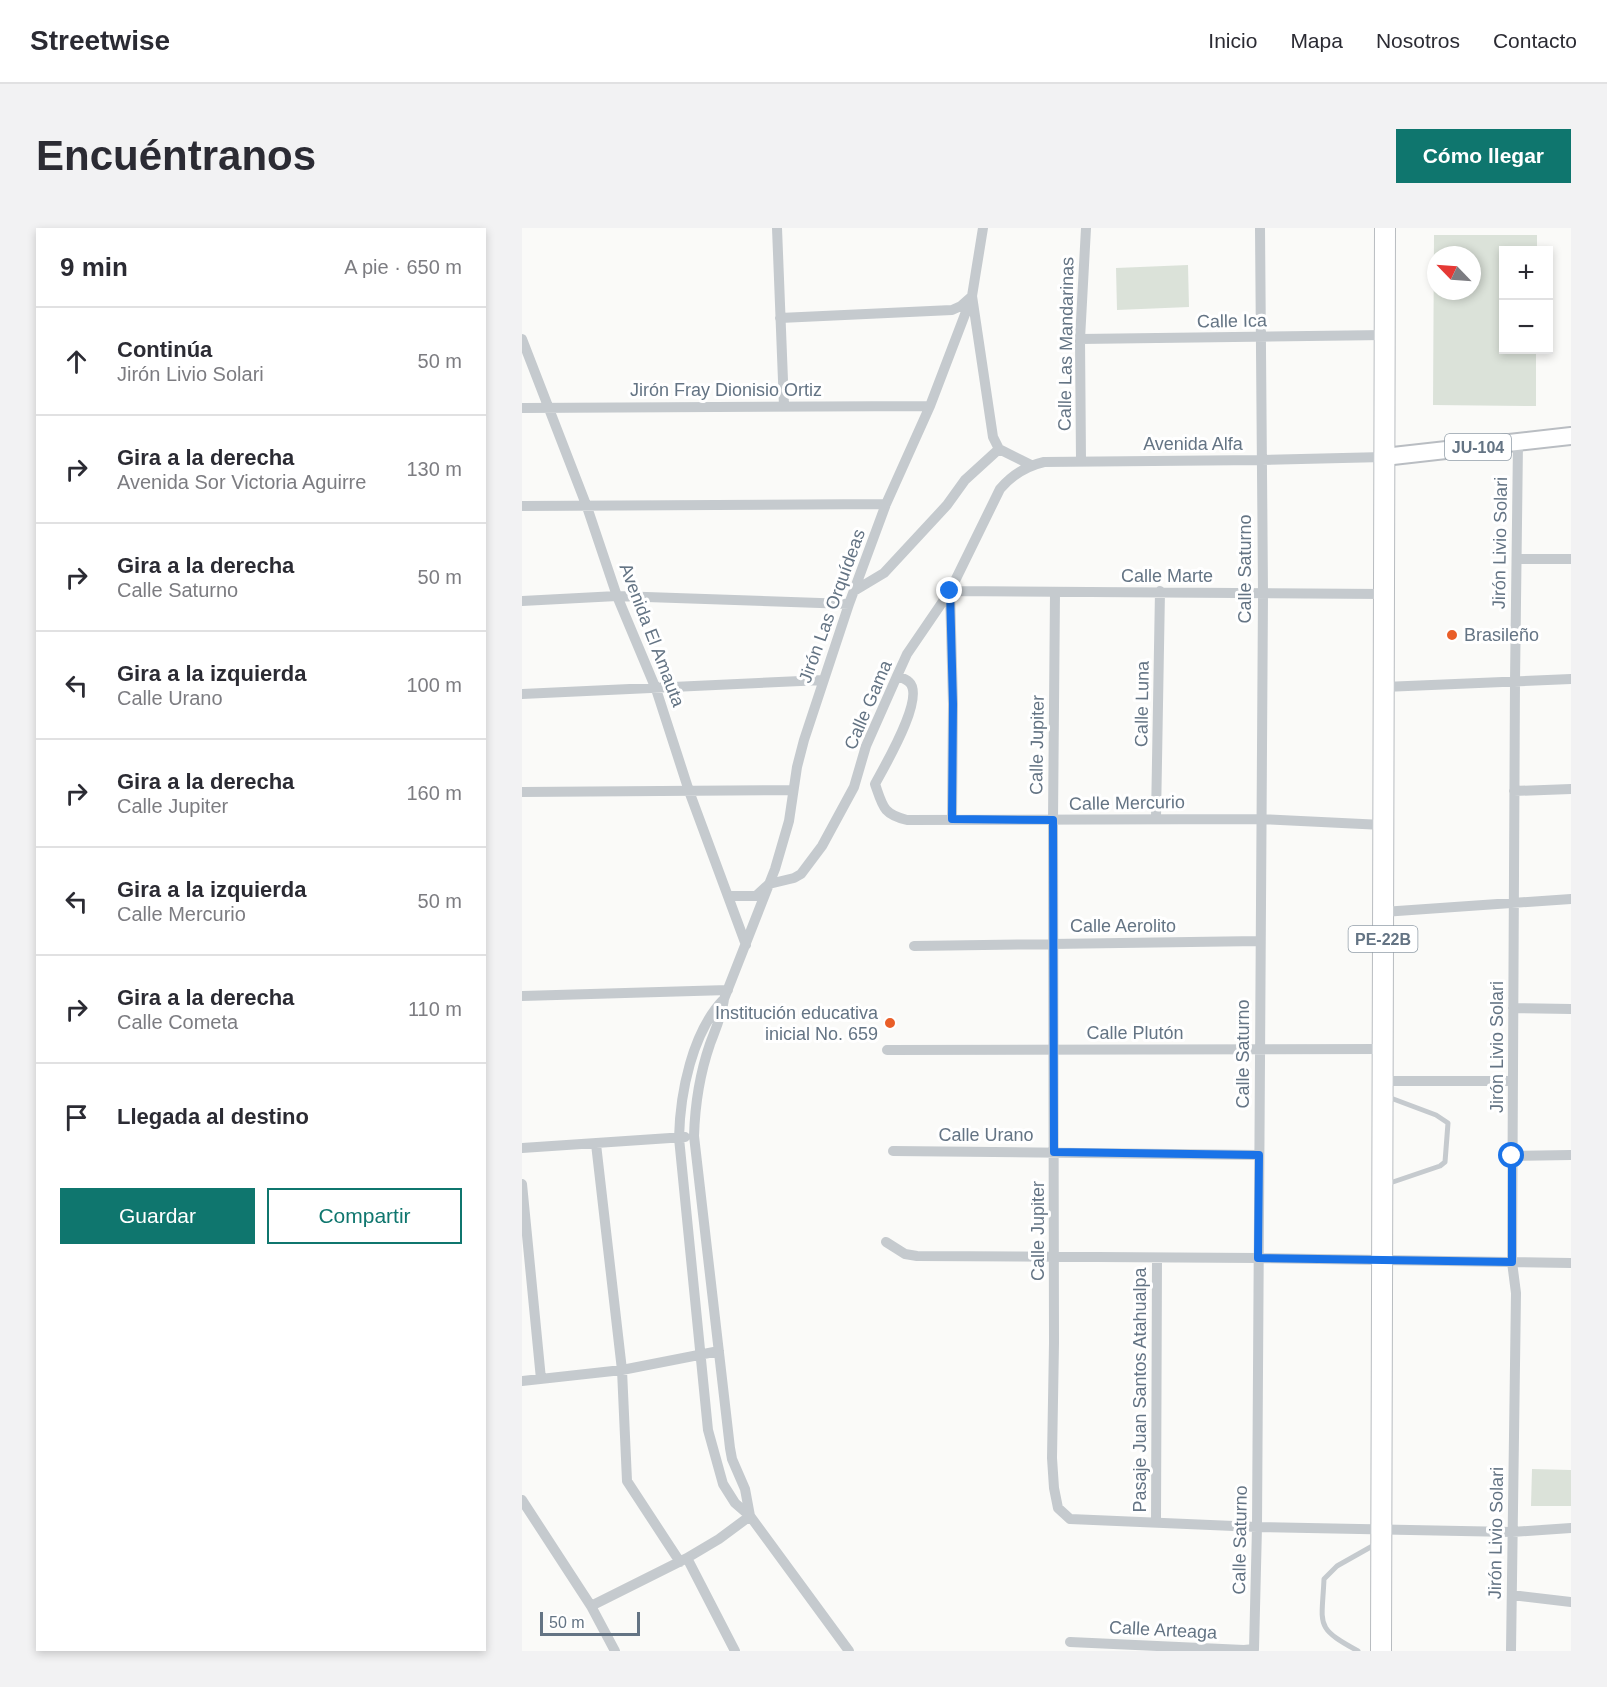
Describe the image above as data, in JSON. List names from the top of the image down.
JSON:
{
  "streets": {
    "highway": ["PE-22B"],
    "main road": ["JU-104"],
    "street": [
      "Calle Ica",
      "Calle Las Mandarinas",
      "Jirón Fray Dionisio Ortiz",
      "Avenida Alfa",
      "Jirón Livio Solari",
      "Calle Saturno",
      "Calle Marte",
      "Jirón Las Orquídeas",
      "Avenida El Amauta",
      "Calle Luna",
      "Calle Gama",
      "Calle Jupiter",
      "Calle Mercurio",
      "Calle Aerolito",
      "Calle Plutón",
      "Calle Urano",
      "Pasaje Juan Santos Atahualpa",
      "Calle Arteaga"
    ]
  },
  "crossings": [
    ["Calle Ica", "Calle Las Mandarinas"],
    ["Calle Ica", "Calle Saturno"],
    ["Calle Ica", "PE-22B"],
    ["Calle Las Mandarinas", "Avenida Alfa"],
    ["Jirón Fray Dionisio Ortiz", "Jirón Las Orquídeas"],
    ["Jirón Fray Dionisio Ortiz", "Avenida El Amauta"],
    ["Avenida Alfa", "JU-104"],
    ["Avenida Alfa", "Calle Saturno"],
    ["Avenida Alfa", "Calle Gama"],
    ["Avenida Alfa", "PE-22B"],
    ["JU-104", "Jirón Livio Solari"],
    ["JU-104", "PE-22B"],
    ["Calle Saturno", "Calle Marte"],
    ["Calle Saturno", "Calle Mercurio"],
    ["Calle Saturno", "Calle Aerolito"],
    ["Calle Saturno", "Calle Plutón"],
    ["Calle Saturno", "Calle Urano"],
    ["Calle Saturno", "Calle Arteaga"],
    ["Calle Marte", "Calle Luna"],
    ["Calle Marte", "Calle Gama"],
    ["Calle Marte", "Calle Jupiter"],
    ["Calle Marte", "PE-22B"],
    ["Jirón Las Orquídeas", "Avenida El Amauta"],
    ["Jirón Las Orquídeas", "Calle Gama"],
    ["Avenida El Amauta", "Calle Gama"],
    ["Calle Luna", "Calle Mercurio"],
    ["Calle Gama", "Calle Mercurio"],
    ["Calle Jupiter", "Calle Mercurio"],
    ["Calle Jupiter", "Calle Aerolito"],
    ["Calle Jupiter", "Calle Plutón"],
    ["Calle Jupiter", "Calle Urano"],
    ["Calle Jupiter", "Pasaje Juan Santos Atahualpa"],
    ["Calle Mercurio", "PE-22B"],
    ["PE-22B", "Calle Plutón"]
  ],
  "places": ["Brasileño", "Institución educativa inicial No. 659"],
  "scale_bar": "50 m",
  "north": "top left",
  "page": {
    "header": "Streetwise",
    "nav": [
      "Inicio",
      "Mapa",
      "Nosotros",
      "Contacto"
    ],
    "buttons": [
      "Cómo llegar",
      ["Guardar", "Compartir"]
    ],
    "title": "Encuéntranos",
    "heading": ["9 min", "A pie · 650 m"],
    "map_buttons": ["+", "−"],
    "list": [
      ["Continúa", "Jirón Livio Solari", "50 m"],
      ["Gira a la derecha", "Avenida Sor Victoria Aguirre", "130 m"],
      ["Gira a la derecha", "Calle Saturno", "50 m"],
      ["Gira a la izquierda", "Calle Urano", "100 m"],
      ["Gira a la derecha", "Calle Jupiter", "160 m"],
      ["Gira a la izquierda", "Calle Mercurio", "50 m"],
      ["Gira a la derecha", "Calle Cometa", "110 m"],
      "Llegada al destino"
    ],
    "scale": "50 m"
  }
}
